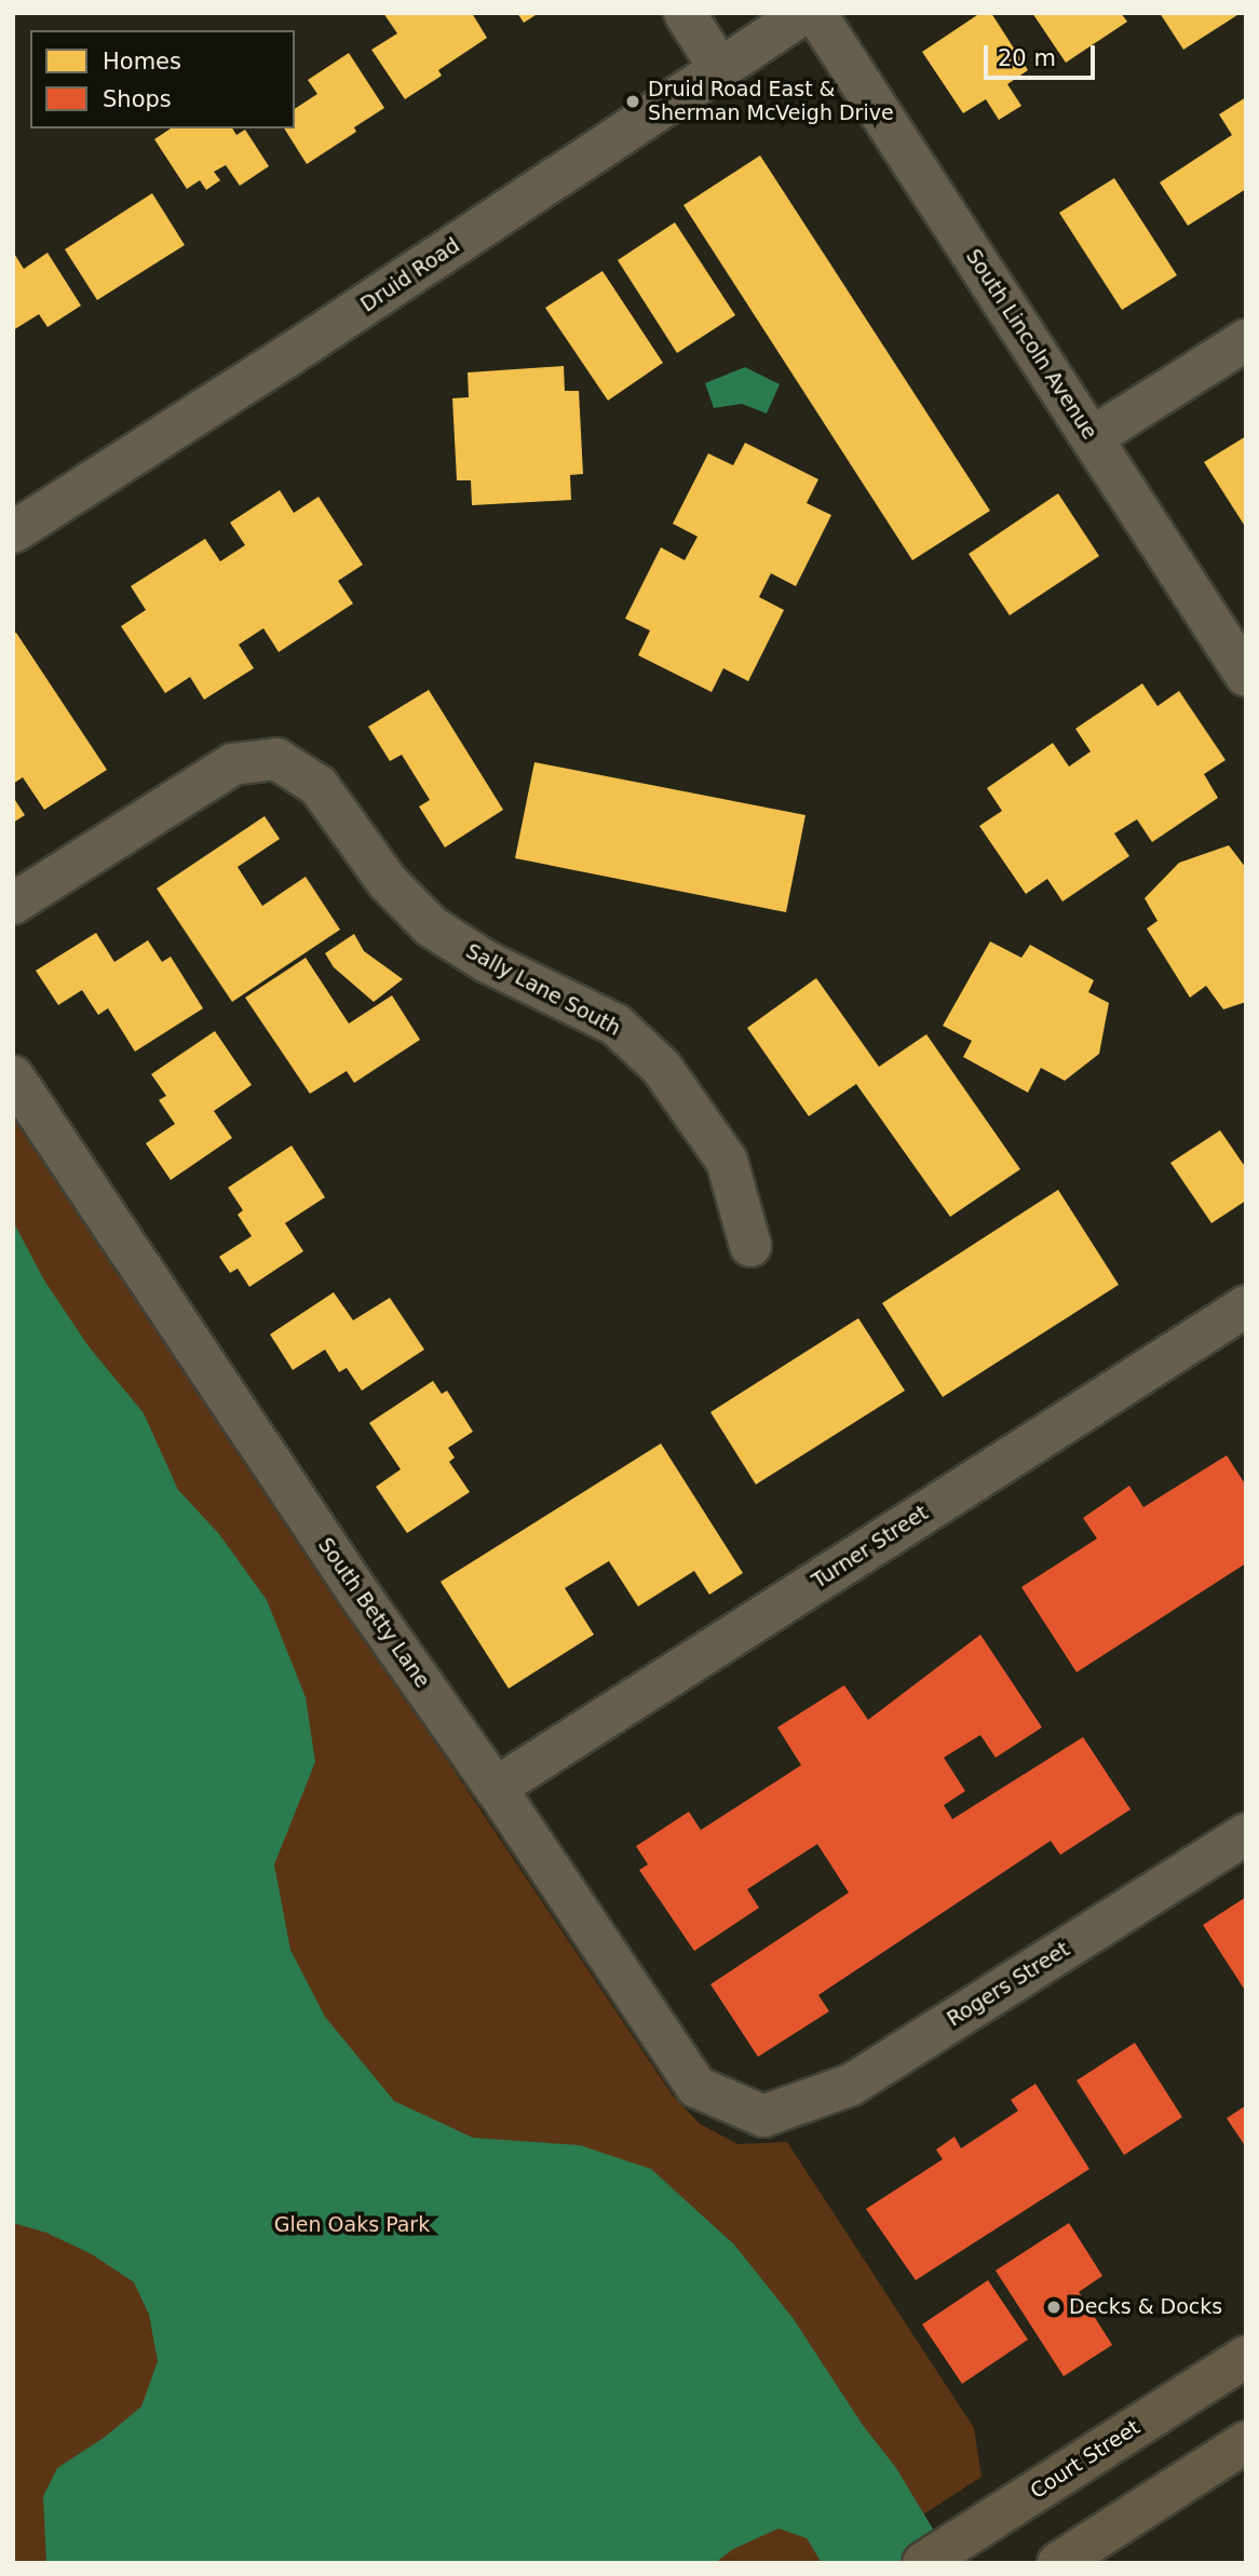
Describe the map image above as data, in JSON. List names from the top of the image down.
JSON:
{
  "streets": {
    "main road": ["Court Street"],
    "street": [
      "Druid Road",
      "South Lincoln Avenue",
      "Sally Lane South",
      "Turner Street",
      "South Betty Lane",
      "Rogers Street"
    ]
  },
  "crossings": [
    ["Turner Street", "South Betty Lane"],
    ["South Betty Lane", "Rogers Street"]
  ],
  "parks": ["Glen Oaks Park"],
  "places": ["Druid Road East & Sherman McVeigh Drive", "Decks & Docks"],
  "legend": ["Homes", "Shops"],
  "scale_bar": "20 m"
}
